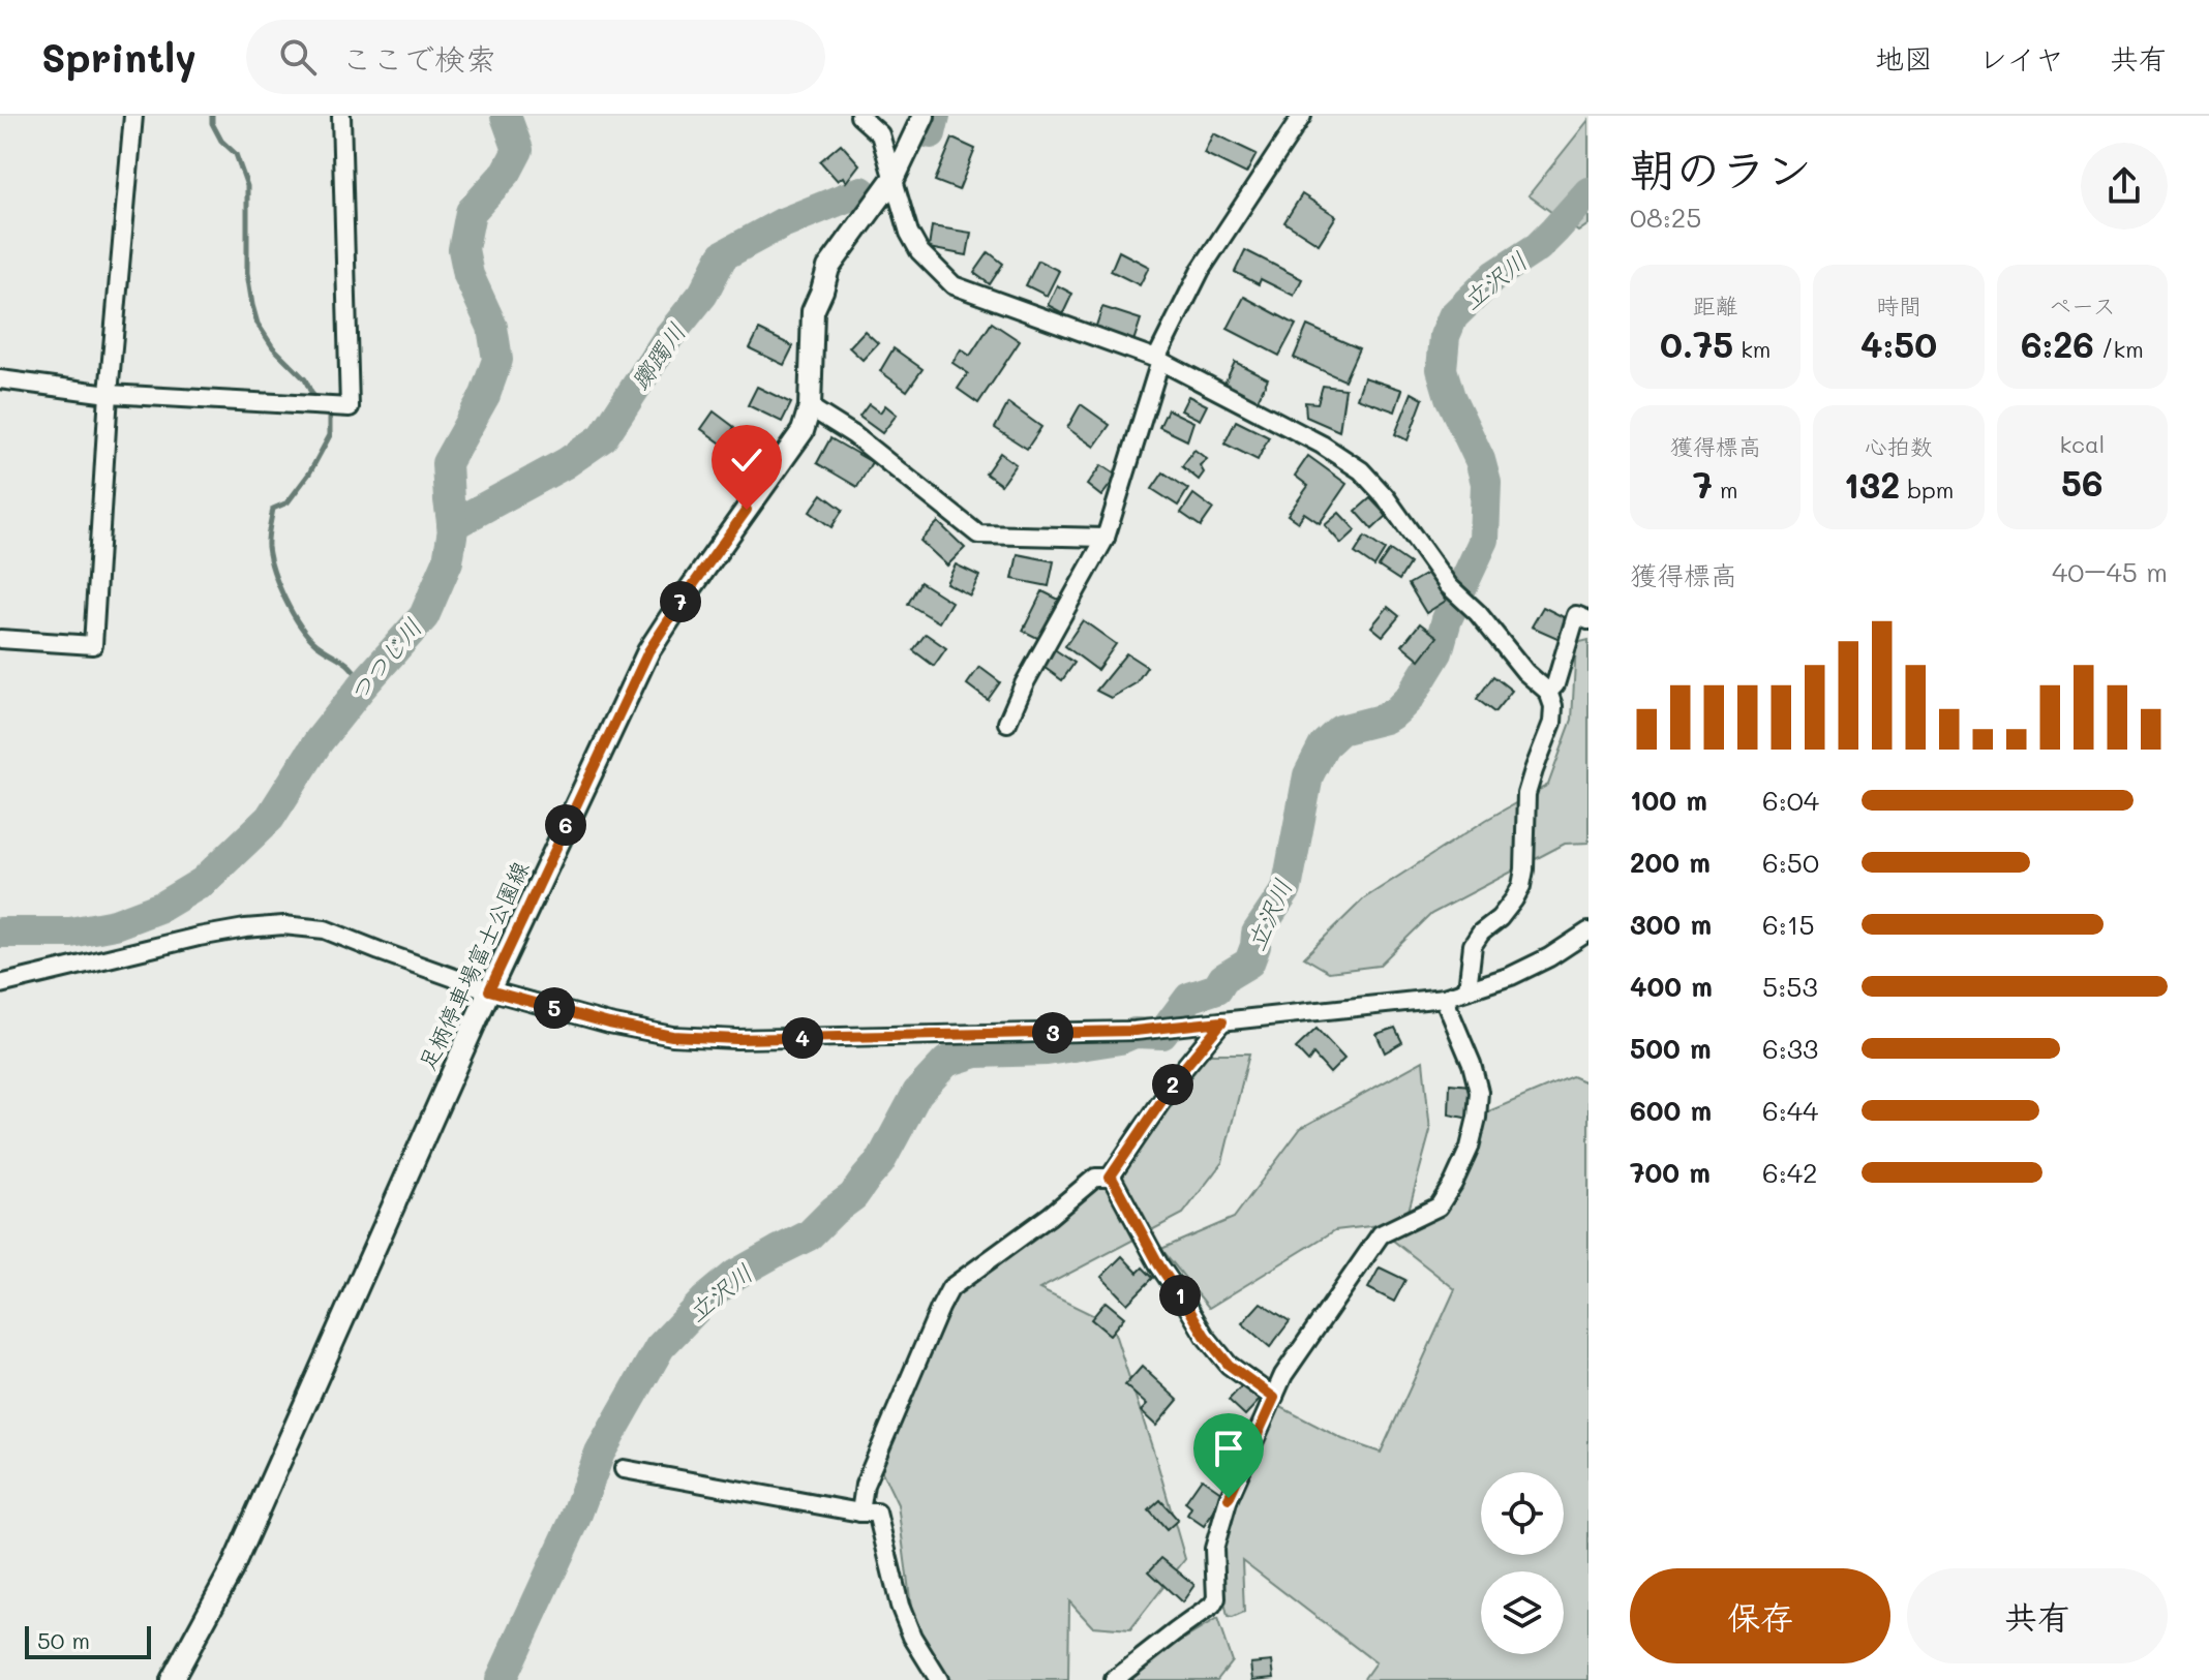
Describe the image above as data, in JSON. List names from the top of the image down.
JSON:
{
  "streets": {
    "main road": ["足柄停車場富士公園線"]
  },
  "water": ["立沢川", "躑躅川", "つつじ川"],
  "scale_bar": "50 m",
  "page": {
    "header": "Sprintly",
    "search": "ここで検索",
    "nav": ["地図", "レイヤ", "共有"],
    "heading": ["朝のラン", "08:25"],
    "stats": [
      ["距離", "0.75 km"],
      ["時間", "4:50"],
      ["ペース", "6:26 /km"],
      ["獲得標高", "7 m"],
      ["心拍数", "132 bpm"],
      ["kcal", "56"]
    ],
    "chart": ["獲得標高", "40–45 m"],
    "pins": [
      "7",
      "6",
      "5",
      "3",
      "4",
      "2",
      "1"
    ],
    "list": [
      {
        "name": "100 m",
        "note": "6:04"
      },
      {
        "name": "200 m",
        "note": "6:50"
      },
      {
        "name": "300 m",
        "note": "6:15"
      },
      {
        "name": "400 m",
        "note": "5:53"
      },
      {
        "name": "500 m",
        "note": "6:33"
      },
      {
        "name": "600 m",
        "note": "6:44"
      },
      {
        "name": "700 m",
        "note": "6:42"
      }
    ],
    "buttons": ["保存", "共有"],
    "scale": "50 m"
  }
}
